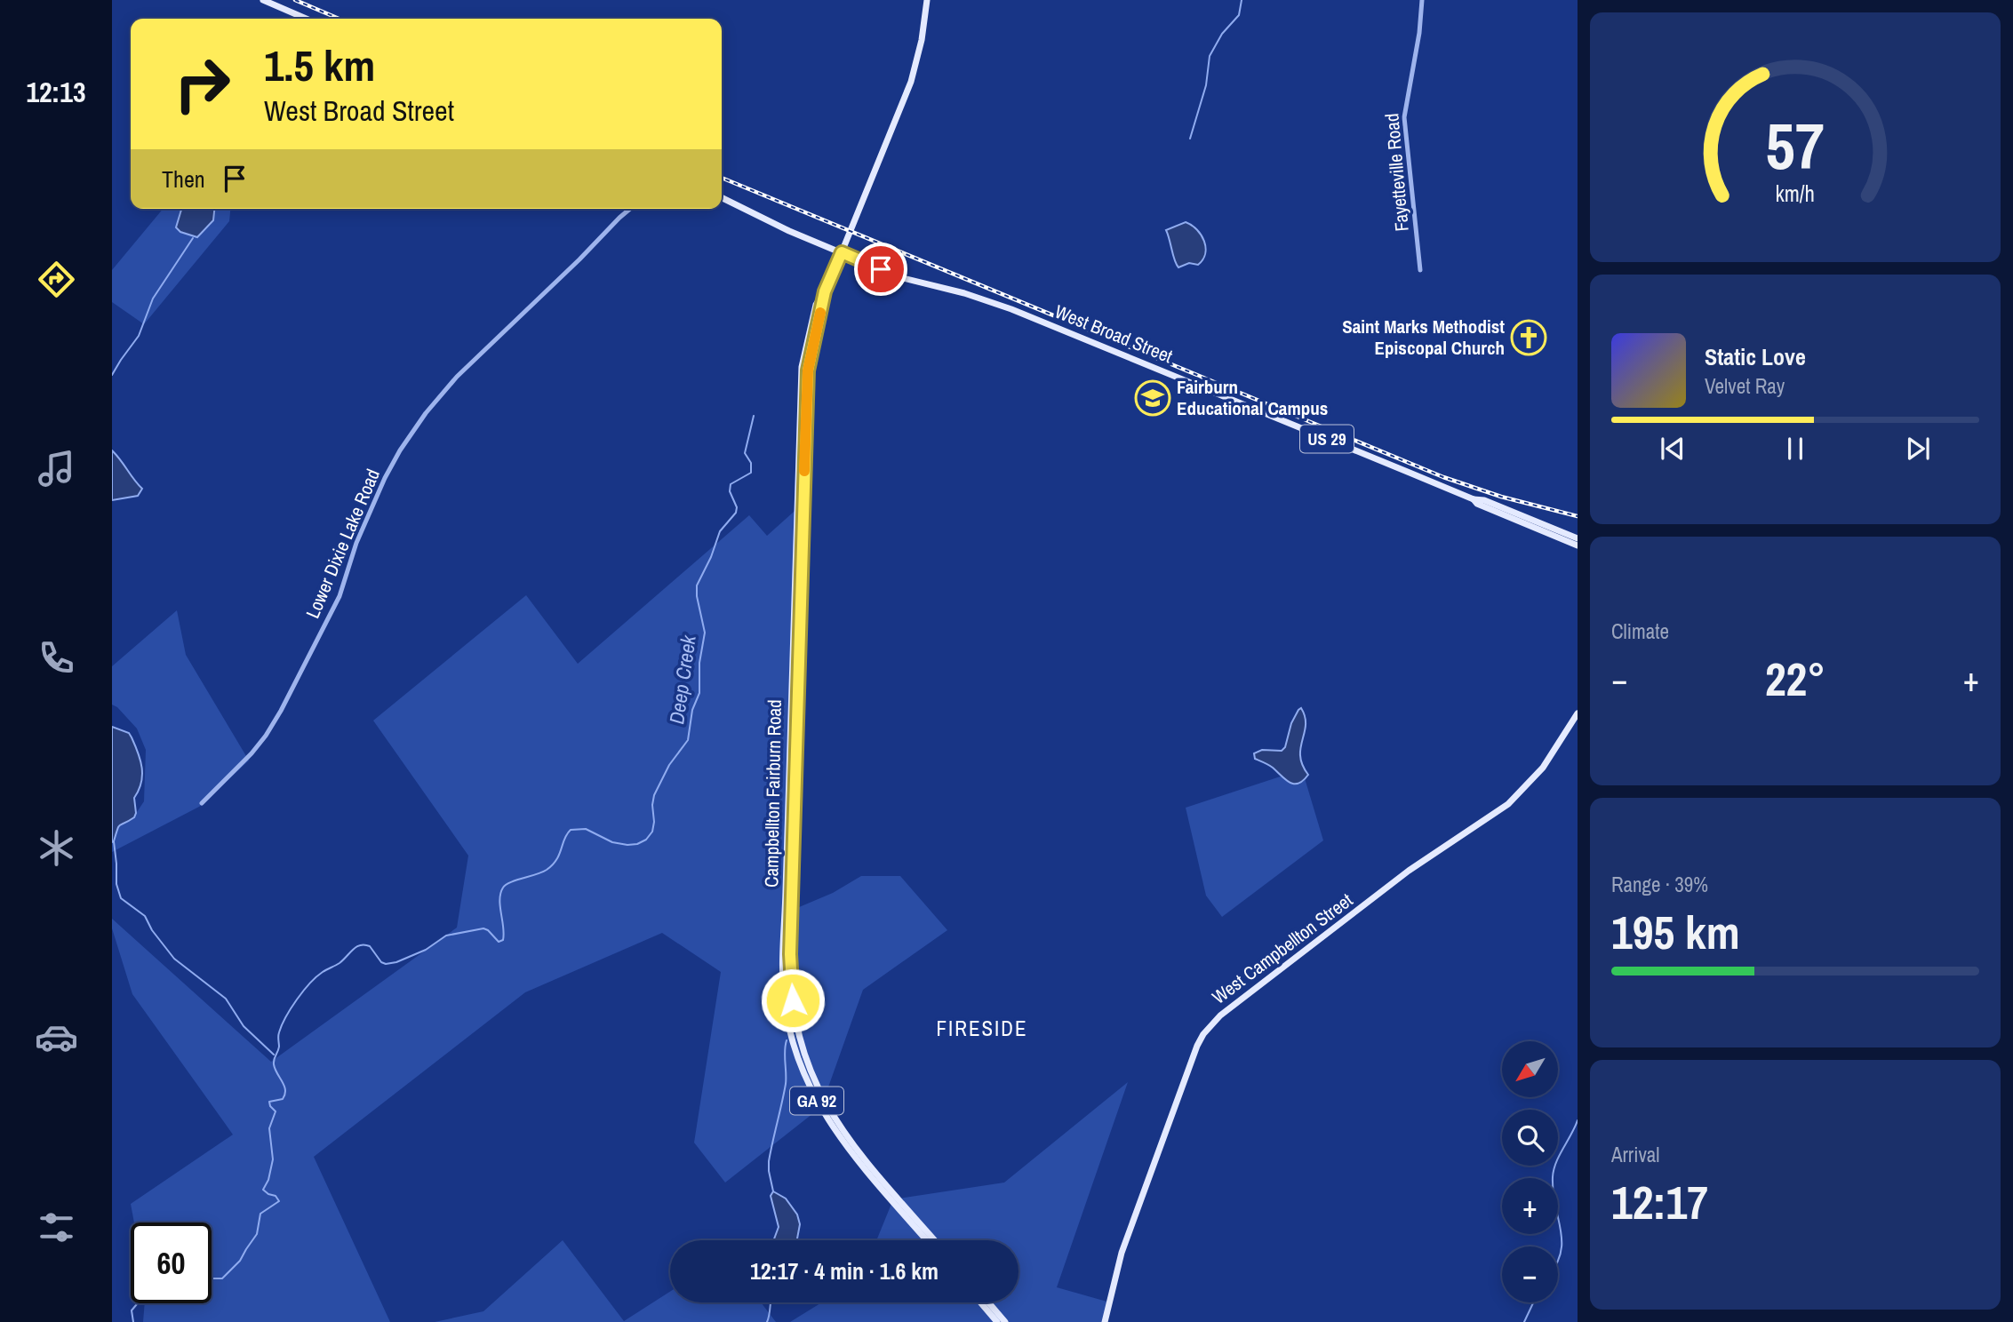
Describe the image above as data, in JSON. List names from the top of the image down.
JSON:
{
  "streets": {
    "main road": [
      "West Broad Street",
      "US 29",
      "Campbellton Fairburn Road",
      "West Campbellton Street",
      "GA 92"
    ],
    "street": ["Fayetteville Road", "Lower Dixie Lake Road"]
  },
  "crossings": [
    ["West Broad Street", "US 29"],
    ["West Broad Street", "Campbellton Fairburn Road"],
    ["US 29", "Campbellton Fairburn Road"]
  ],
  "districts": ["FIRESIDE"],
  "water": ["Deep Creek"],
  "places": {
    "church": ["Saint Marks Methodist Episcopal Church"],
    "school or university": ["Fairburn Educational Campus"]
  },
  "north": "bottom left",
  "page": {
    "tabs": "12:13",
    "turn": ["1.5 km", "West Broad Street"],
    "then": "Then",
    "song": ["Static Love", "Velvet Ray"],
    "tile": [
      "Climate",
      ["Range · 39%", "195 km"],
      ["Arrival", "12:17"]
    ],
    "heat": ["−", "22°", "+"],
    "map_buttons": ["+", "−"],
    "limit": "60",
    "trip": "12:17 · 4 min · 1.6 km",
    "gauge": ["57", "km/h"]
  }
}
